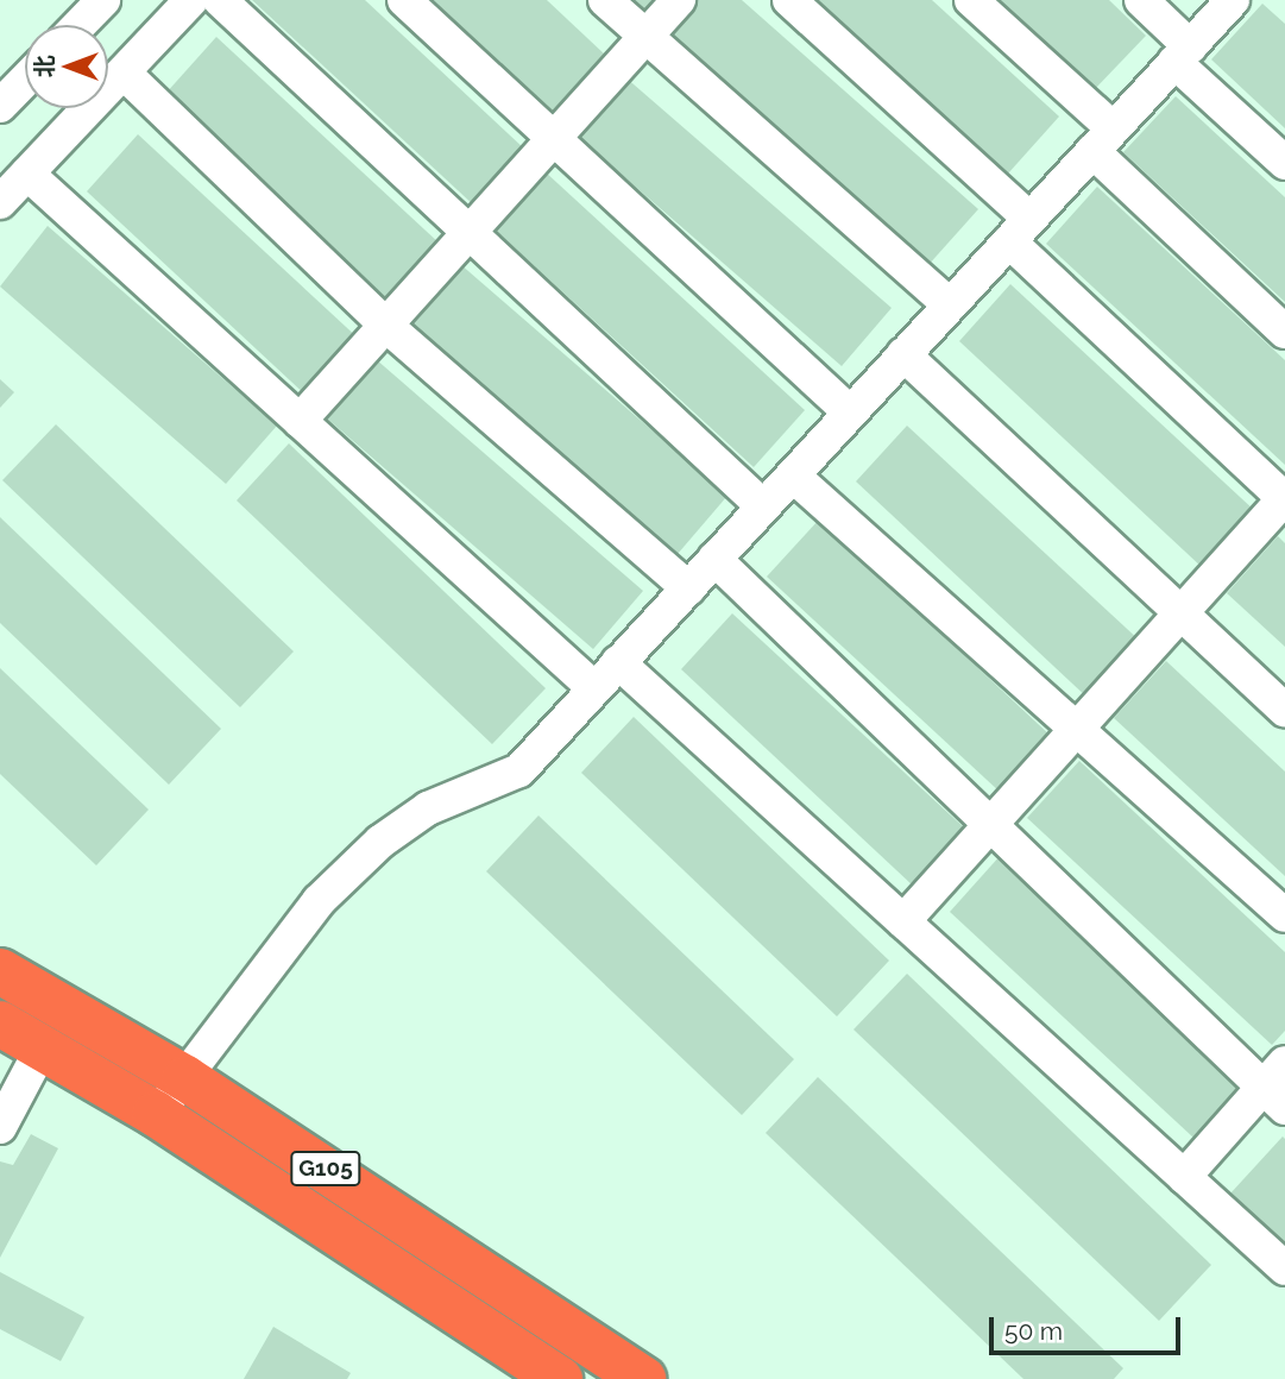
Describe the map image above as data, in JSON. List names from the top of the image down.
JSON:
{
  "streets": {
    "highway": ["G105"]
  },
  "scale_bar": "50 m",
  "north": "left"
}
